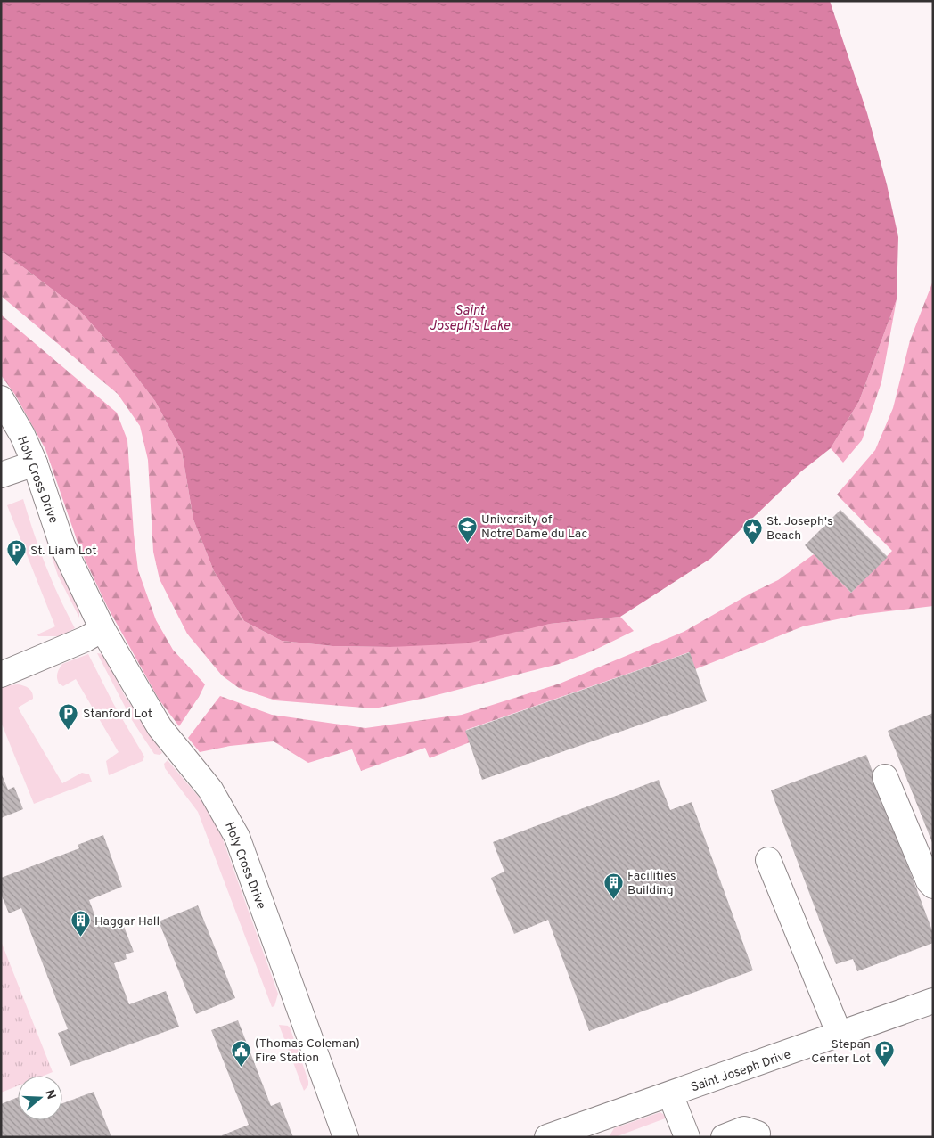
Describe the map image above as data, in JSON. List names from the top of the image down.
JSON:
{
  "streets": {
    "street": ["Holy Cross Drive", "Saint Joseph Drive"]
  },
  "water": ["Saint Joseph's Lake"],
  "places": {
    "school or university": ["University of Notre Dame du Lac"],
    "place": ["St. Joseph's Beach"],
    "parking": ["St. Liam Lot", "Stanford Lot", "Stepan Center Lot"],
    "building": ["Facilities Building", "Haggar Hall"],
    "public building": ["(Thomas Coleman) Fire Station"]
  },
  "north": "right"
}
